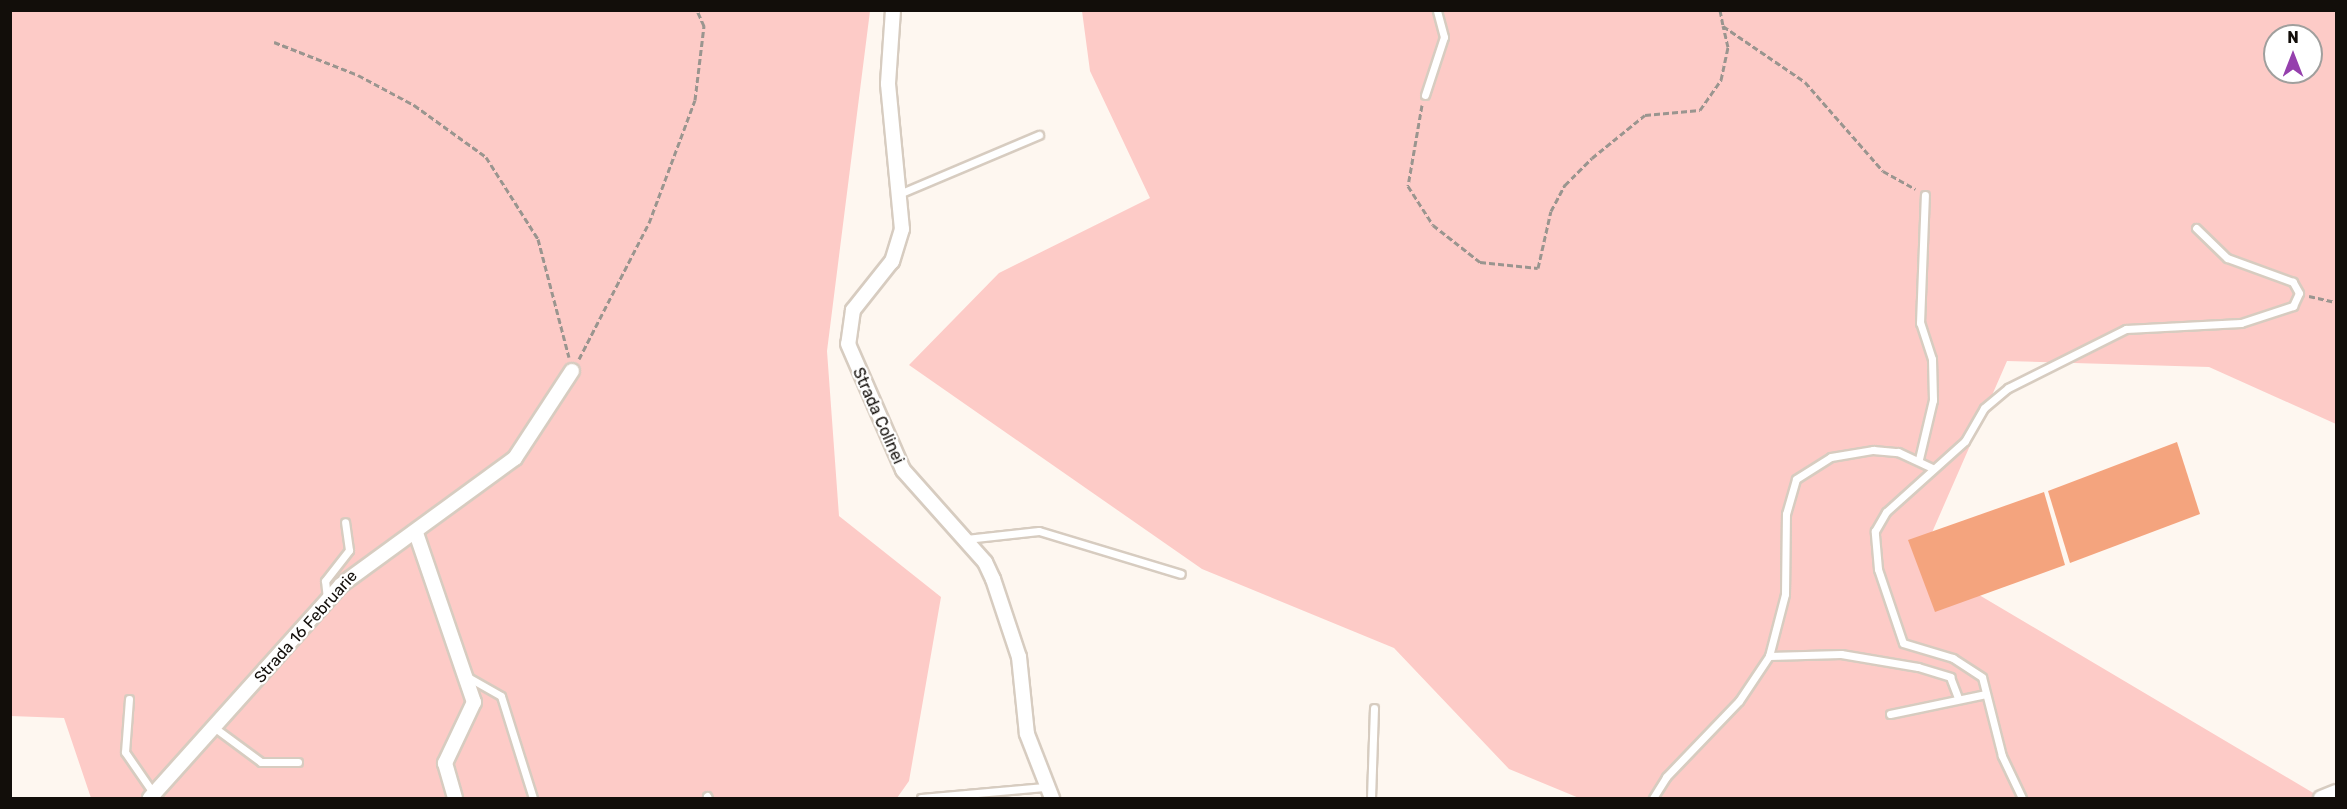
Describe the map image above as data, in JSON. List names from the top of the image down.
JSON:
{
  "streets": {
    "street": ["Strada Colinei", "Strada 16 Februarie"]
  },
  "north": "top"
}
